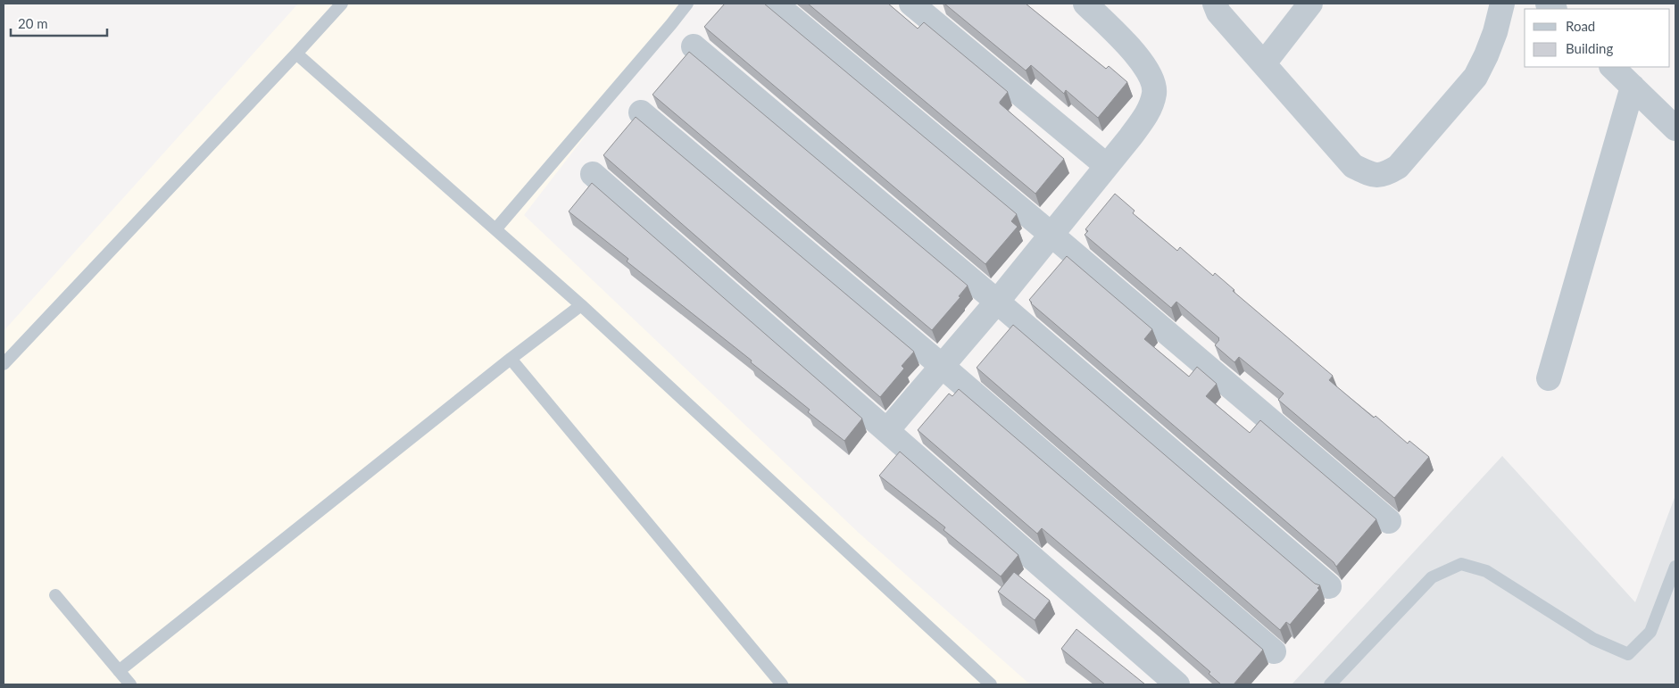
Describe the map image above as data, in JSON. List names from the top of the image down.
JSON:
{
  "legend": ["Road", "Building"],
  "scale_bar": "20 m"
}
